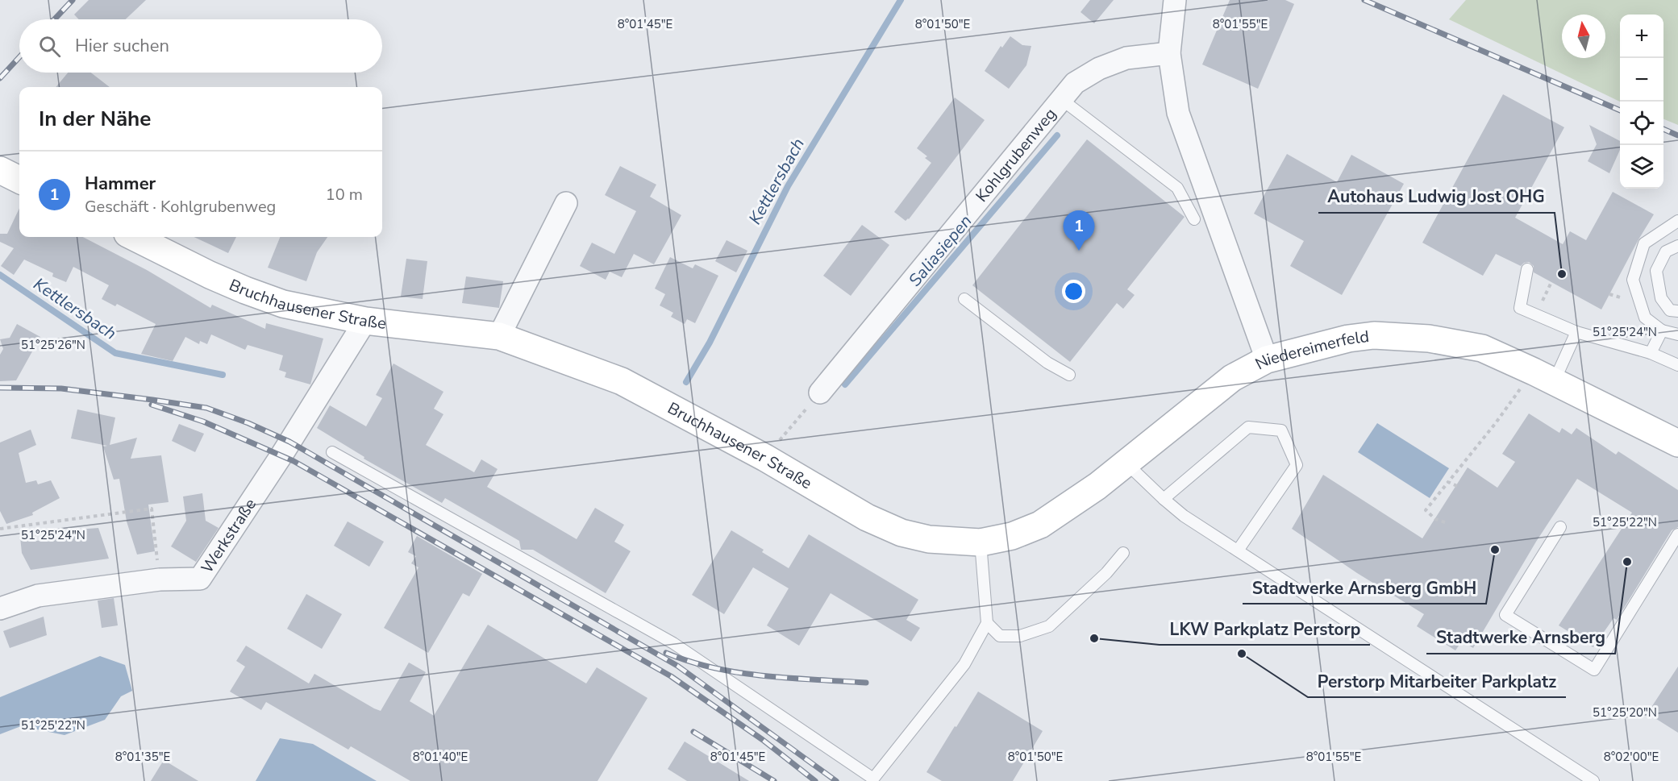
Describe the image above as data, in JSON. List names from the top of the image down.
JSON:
{
  "streets": {
    "street": [
      "Kohlgrubenweg",
      "Bruchhausener Straße",
      "Niedereimerfeld",
      "Werkstraße"
    ]
  },
  "crossings": [
    ["Bruchhausener Straße", "Niedereimerfeld"],
    ["Bruchhausener Straße", "Werkstraße"]
  ],
  "water": ["Kettlersbach", "Saliasiepen"],
  "places": [
    "Autohaus Ludwig Jost OHG",
    "Stadtwerke Arnsberg GmbH",
    "Stadtwerke Arnsberg",
    "LKW Parkplatz Perstorp",
    "Perstorp Mitarbeiter Parkplatz"
  ],
  "north": "top",
  "page": {
    "map_buttons": ["+", "−"],
    "search": "Hier suchen",
    "heading": "In der Nähe",
    "list": [
      {
        "mark": "1",
        "name": "Hammer",
        "note": "Geschäft · Kohlgrubenweg",
        "value": "10 m"
      }
    ],
    "pins": "1"
  },
  "coordinates": [
    "8°01'45\"E",
    "8°01'50\"E",
    "8°01'55\"E",
    "51°25'24\"N",
    "51°25'26\"N",
    "51°25'22\"N",
    "51°25'20\"N",
    "8°01'35\"E",
    "8°01'40\"E",
    "8°02'00\"E"
  ]
}
